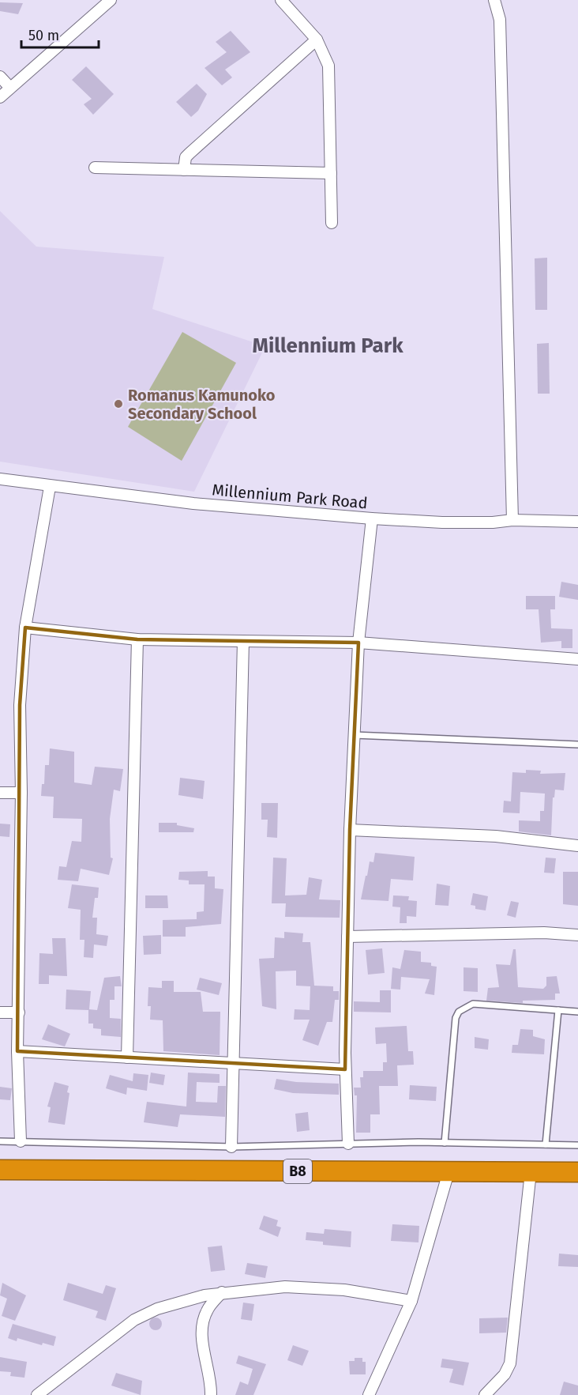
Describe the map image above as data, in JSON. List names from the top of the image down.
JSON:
{
  "streets": {
    "highway": ["B8"],
    "street": ["Millennium Park Road"]
  },
  "districts": ["Millennium Park"],
  "places": ["Romanus Kamunoko Secondary School"],
  "scale_bar": "50 m"
}
